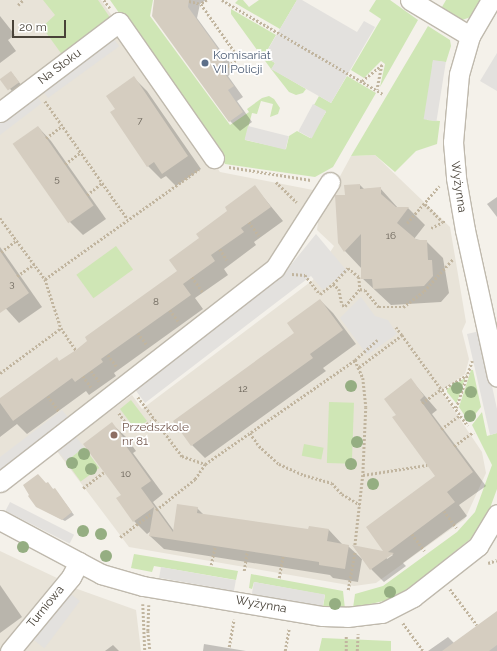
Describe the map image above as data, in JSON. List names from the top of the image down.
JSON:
{
  "streets": {
    "street": ["Na Stoku", "Wyżynna", "Turniowa"]
  },
  "crossings": [
    ["Wyżynna", "Turniowa"]
  ],
  "places": ["Komisariat VII Policji", "Przedszkole nr 81"],
  "house_numbers": [
    "7",
    "5",
    "16",
    "3",
    "8",
    "12",
    "10"
  ],
  "scale_bar": "20 m"
}
